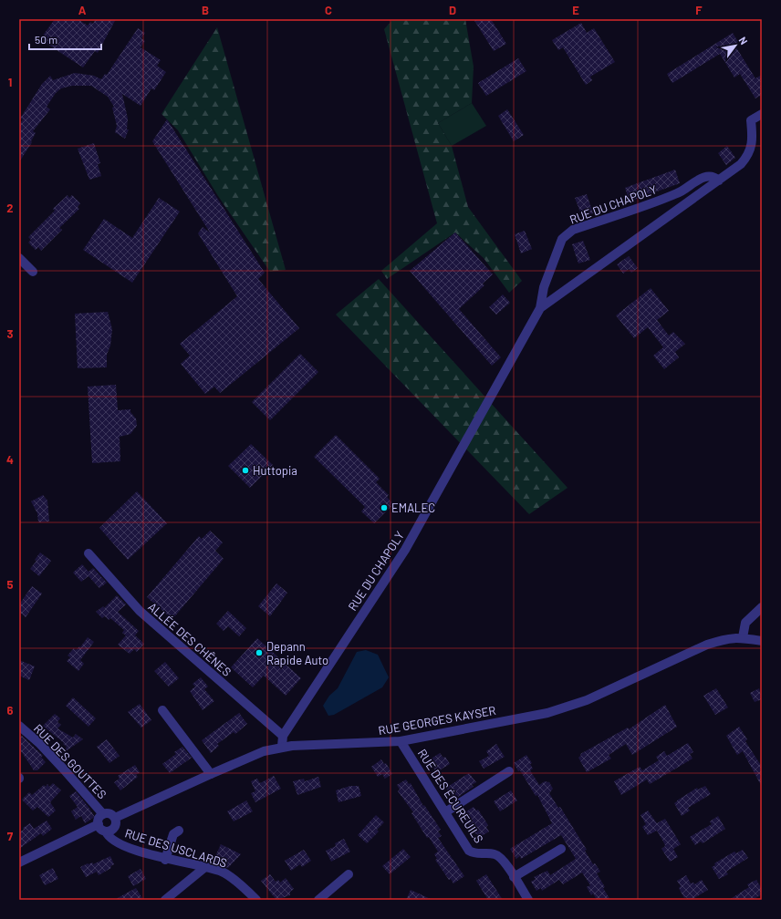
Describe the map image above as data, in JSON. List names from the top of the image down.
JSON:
{
  "streets": {
    "street": [
      "RUE DU CHAPOLY",
      "ALLÉE DES CHÊNES",
      "RUE GEORGES KAYSER",
      "RUE DES GOUTTES",
      "RUE DES ÉCUREUILS",
      "RUE DES USCLARDS"
    ]
  },
  "crossings": [
    ["RUE DU CHAPOLY", "ALLÉE DES CHÊNES"],
    ["RUE DU CHAPOLY", "RUE GEORGES KAYSER"],
    ["RUE GEORGES KAYSER", "RUE DES GOUTTES"],
    ["RUE GEORGES KAYSER", "RUE DES ÉCUREUILS"],
    ["RUE GEORGES KAYSER", "RUE DES USCLARDS"],
    ["RUE DES GOUTTES", "RUE DES USCLARDS"]
  ],
  "places": ["Huttopia", "EMALEC", "Depann Rapide Auto"],
  "scale_bar": "50 m",
  "north": "top right",
  "grid": {
    "columns": [
      "A",
      "B",
      "C",
      "D",
      "E",
      "F"
    ],
    "rows": [
      "1",
      "2",
      "3",
      "4",
      "5",
      "6",
      "7"
    ]
  }
}
